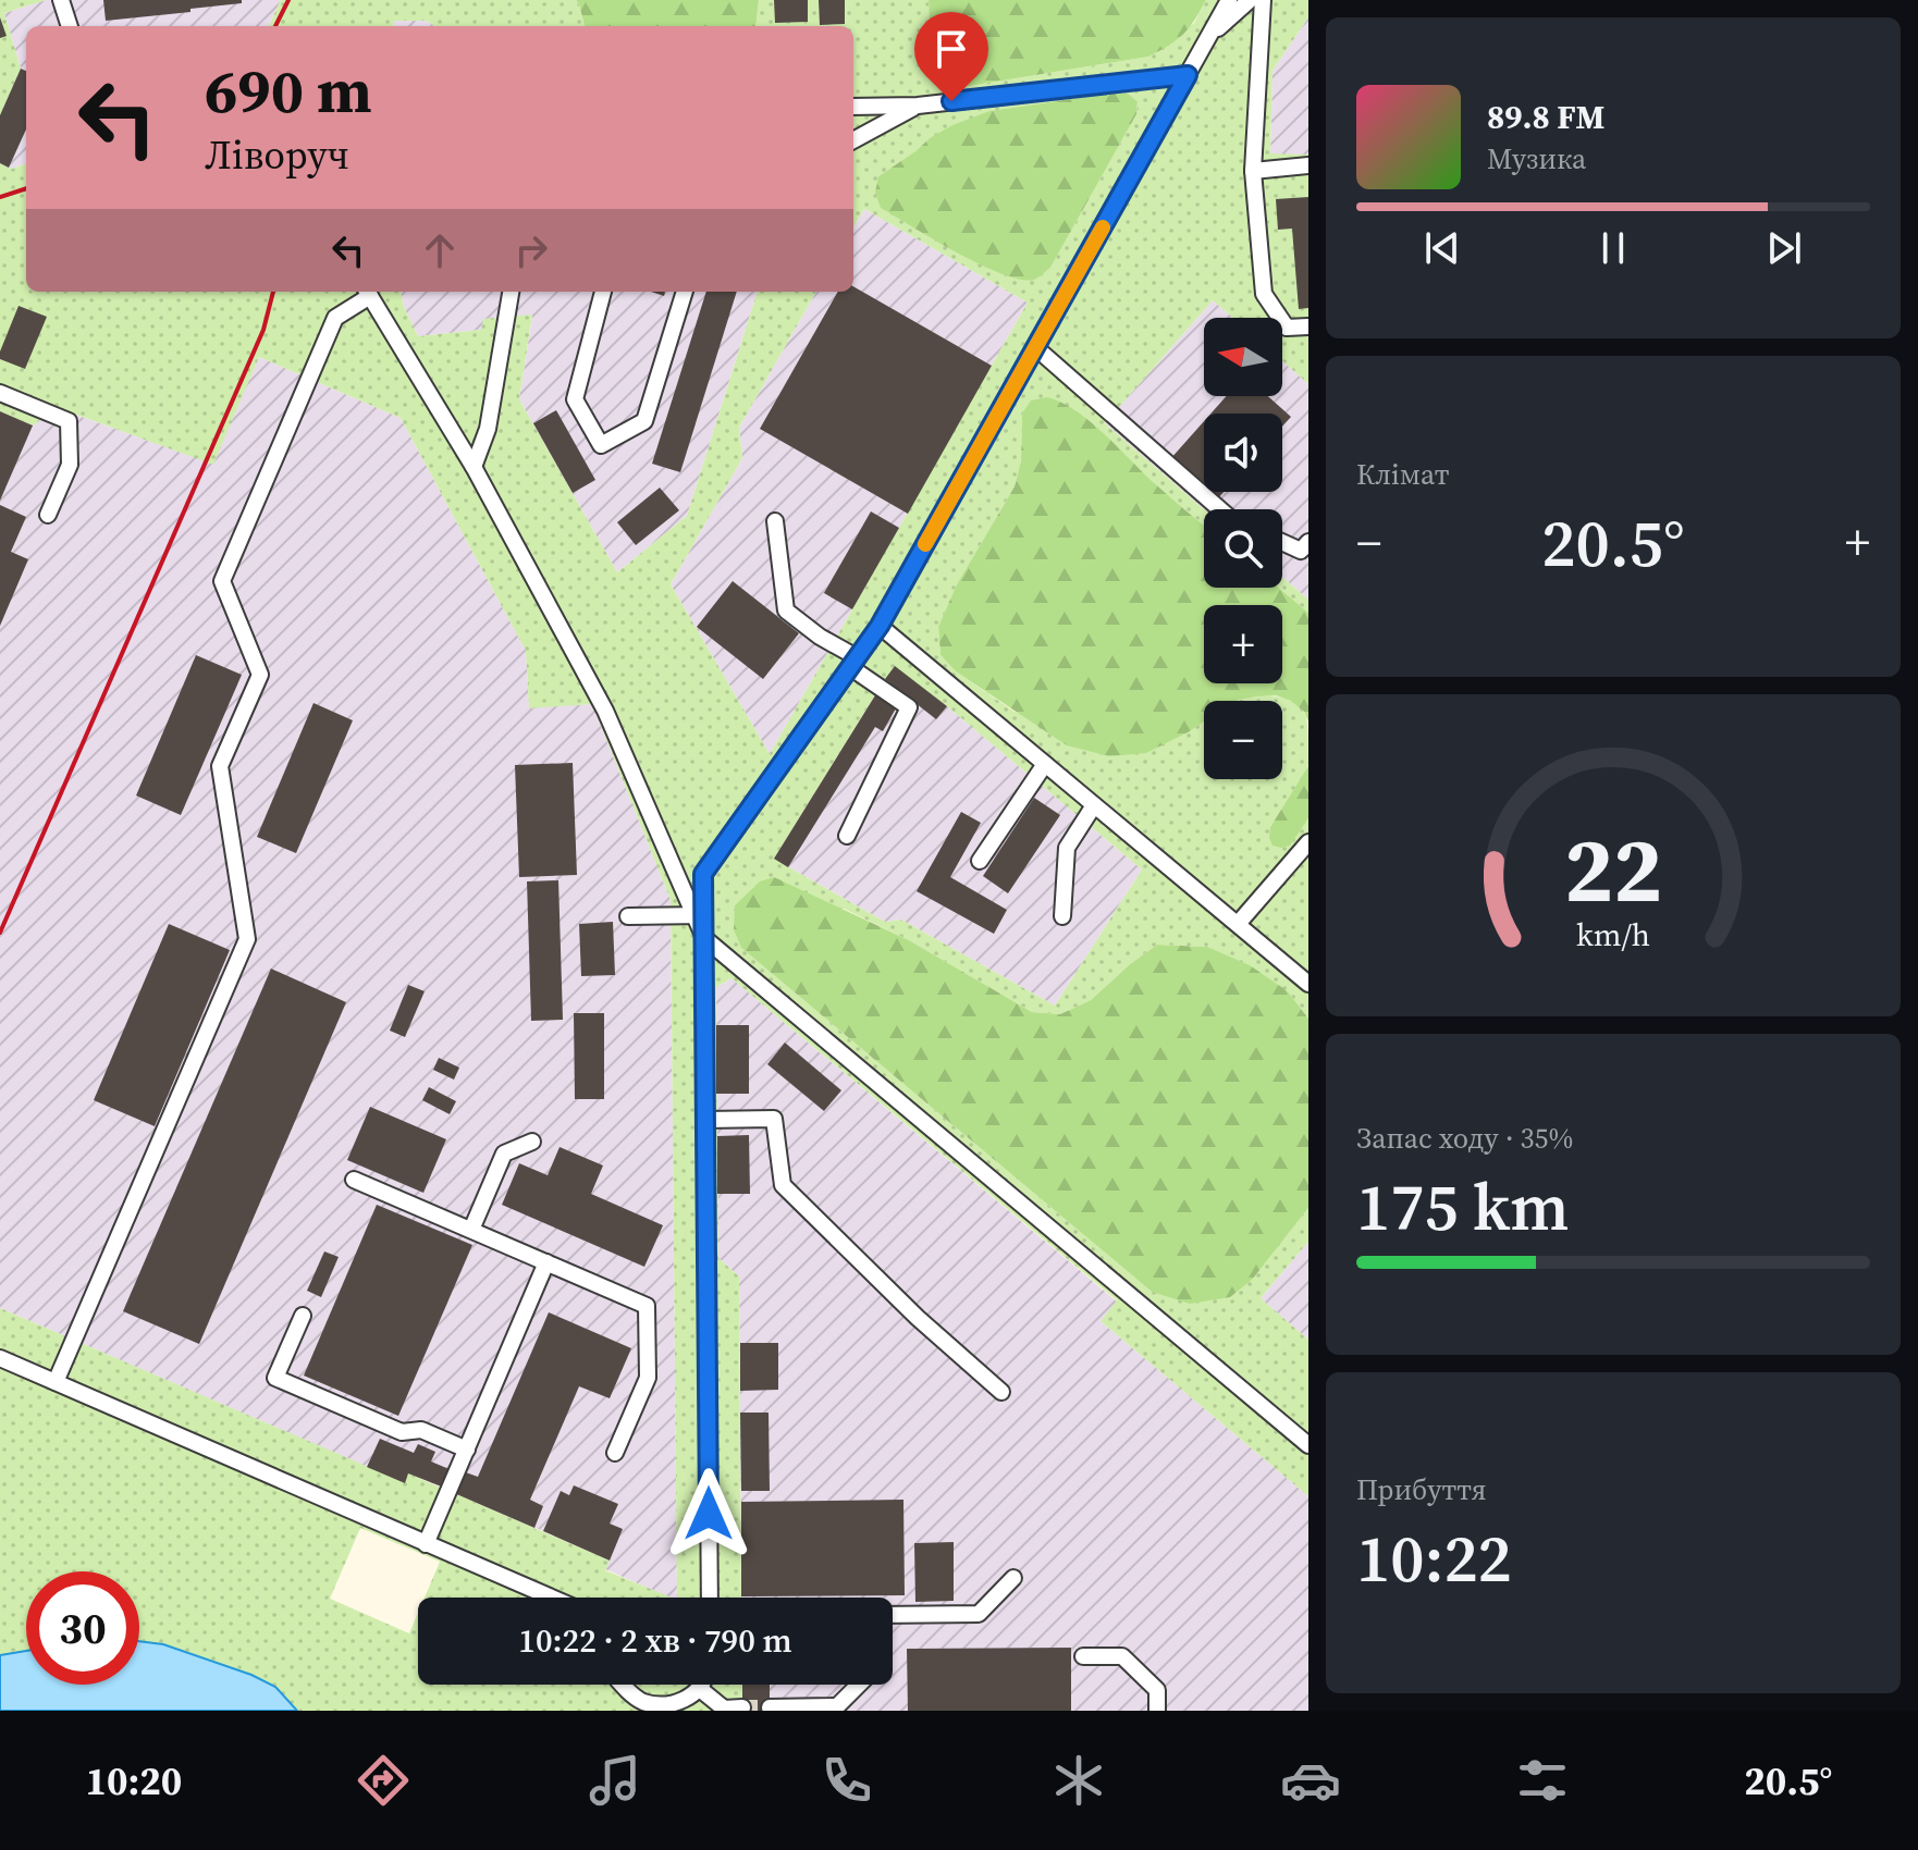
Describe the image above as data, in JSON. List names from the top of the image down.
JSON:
{
  "north": "left",
  "page": {
    "turn": ["690 m", "Ліворуч"],
    "song": ["89.8 FM", "Музика"],
    "map_buttons": ["+", "−"],
    "tile": [
      "Клімат",
      ["Запас ходу · 35%", "175 km"],
      ["Прибуття", "10:22"]
    ],
    "heat": ["−", "20.5°", "+"],
    "limit": "30",
    "trip": "10:22 · 2 хв · 790 m",
    "tabs": ["10:20", "20.5°"],
    "gauge": ["22", "km/h"]
  }
}
